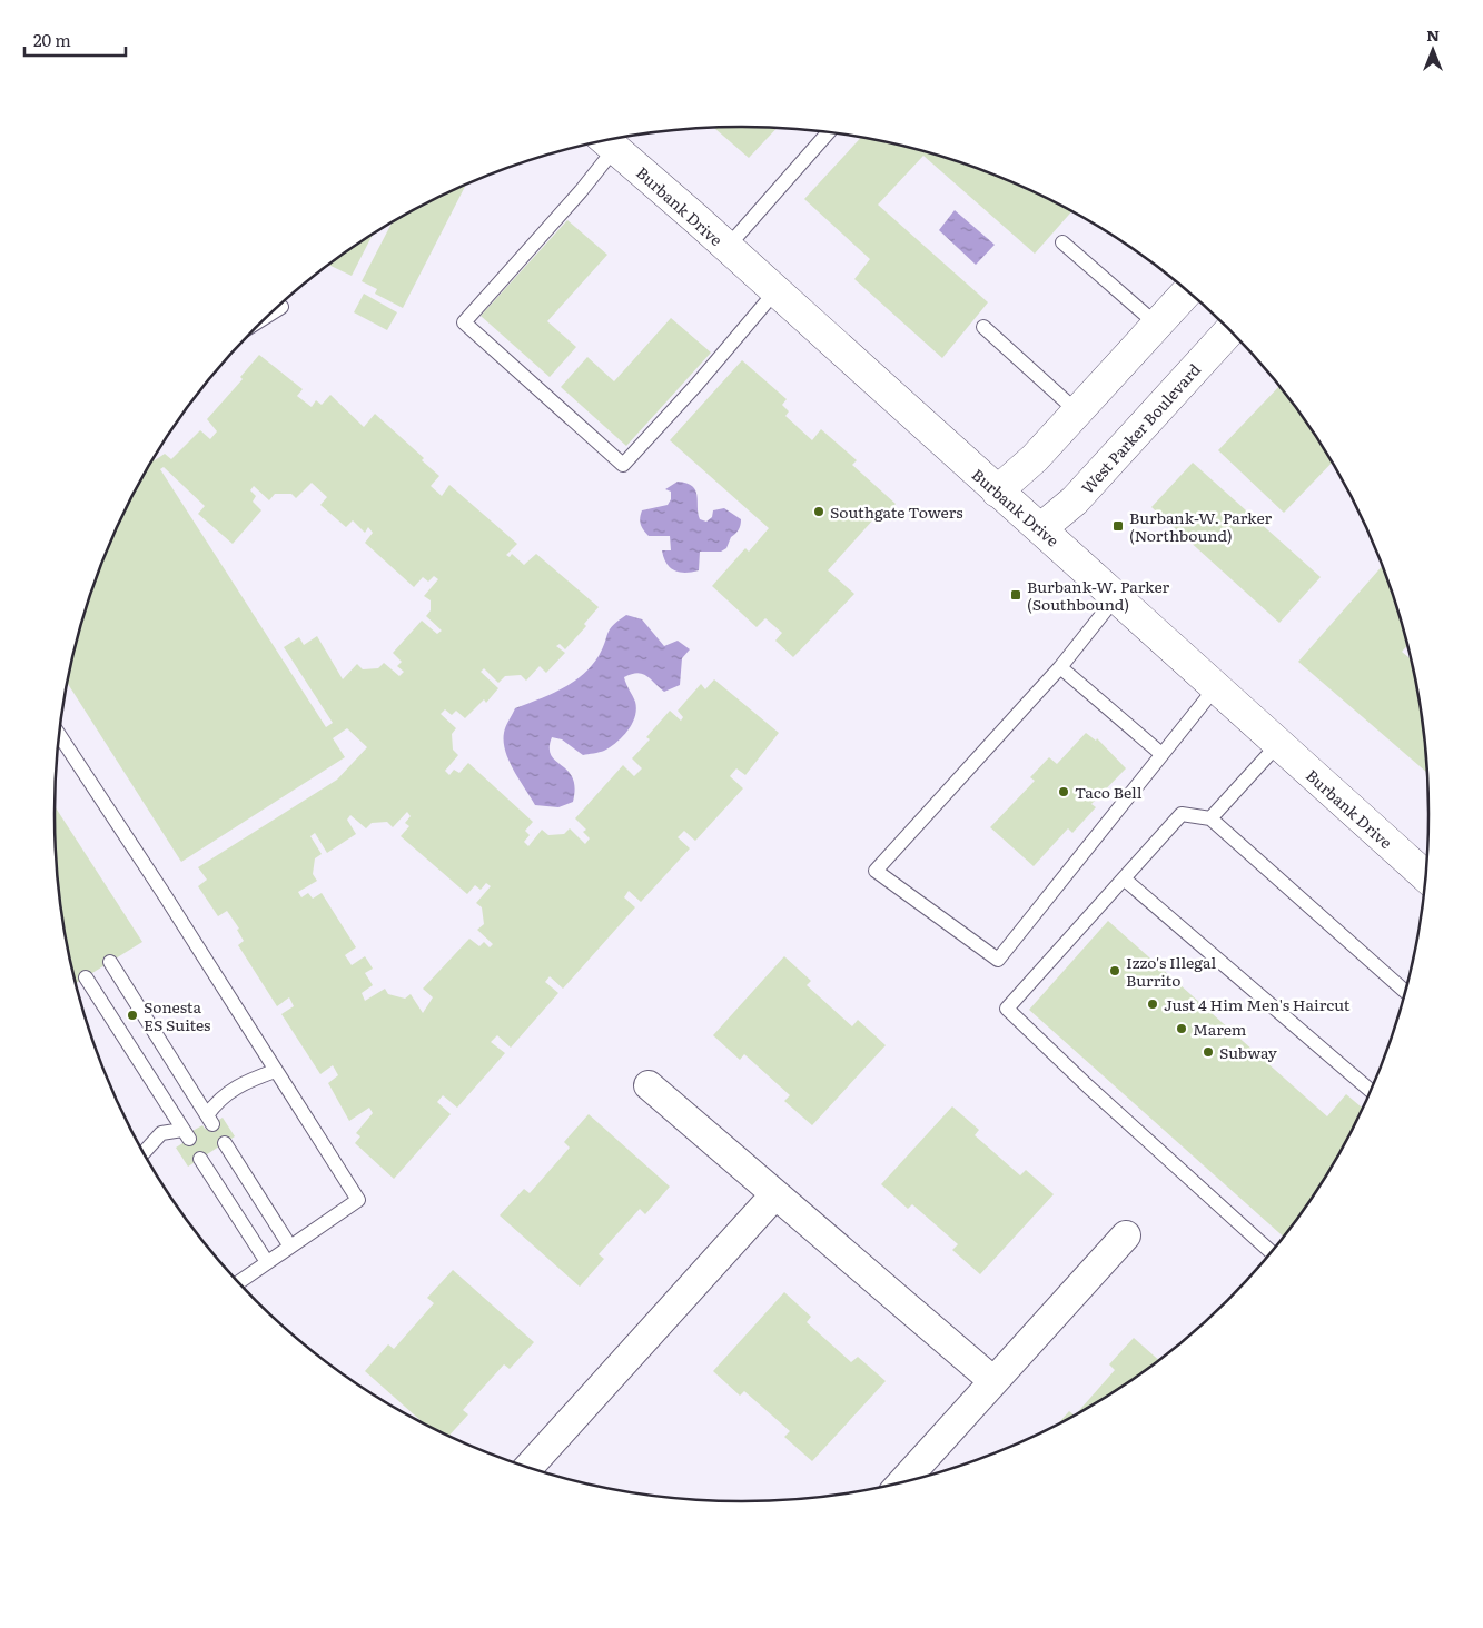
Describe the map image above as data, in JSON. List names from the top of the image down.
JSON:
{
  "streets": {
    "main road": ["Burbank Drive", "West Parker Boulevard"]
  },
  "crossings": [
    ["Burbank Drive", "West Parker Boulevard"]
  ],
  "places": {
    "other": [
      "Southgate Towers",
      "Taco Bell",
      "Izzo's Illegal Burrito",
      "Just 4 Him Men's Haircut",
      "Sonesta ES Suites",
      "Marem",
      "Subway"
    ],
    "transit": ["Burbank-W. Parker (Northbound)", "Burbank-W. Parker (Southbound)"]
  },
  "scale_bar": "20 m",
  "north": "top"
}
